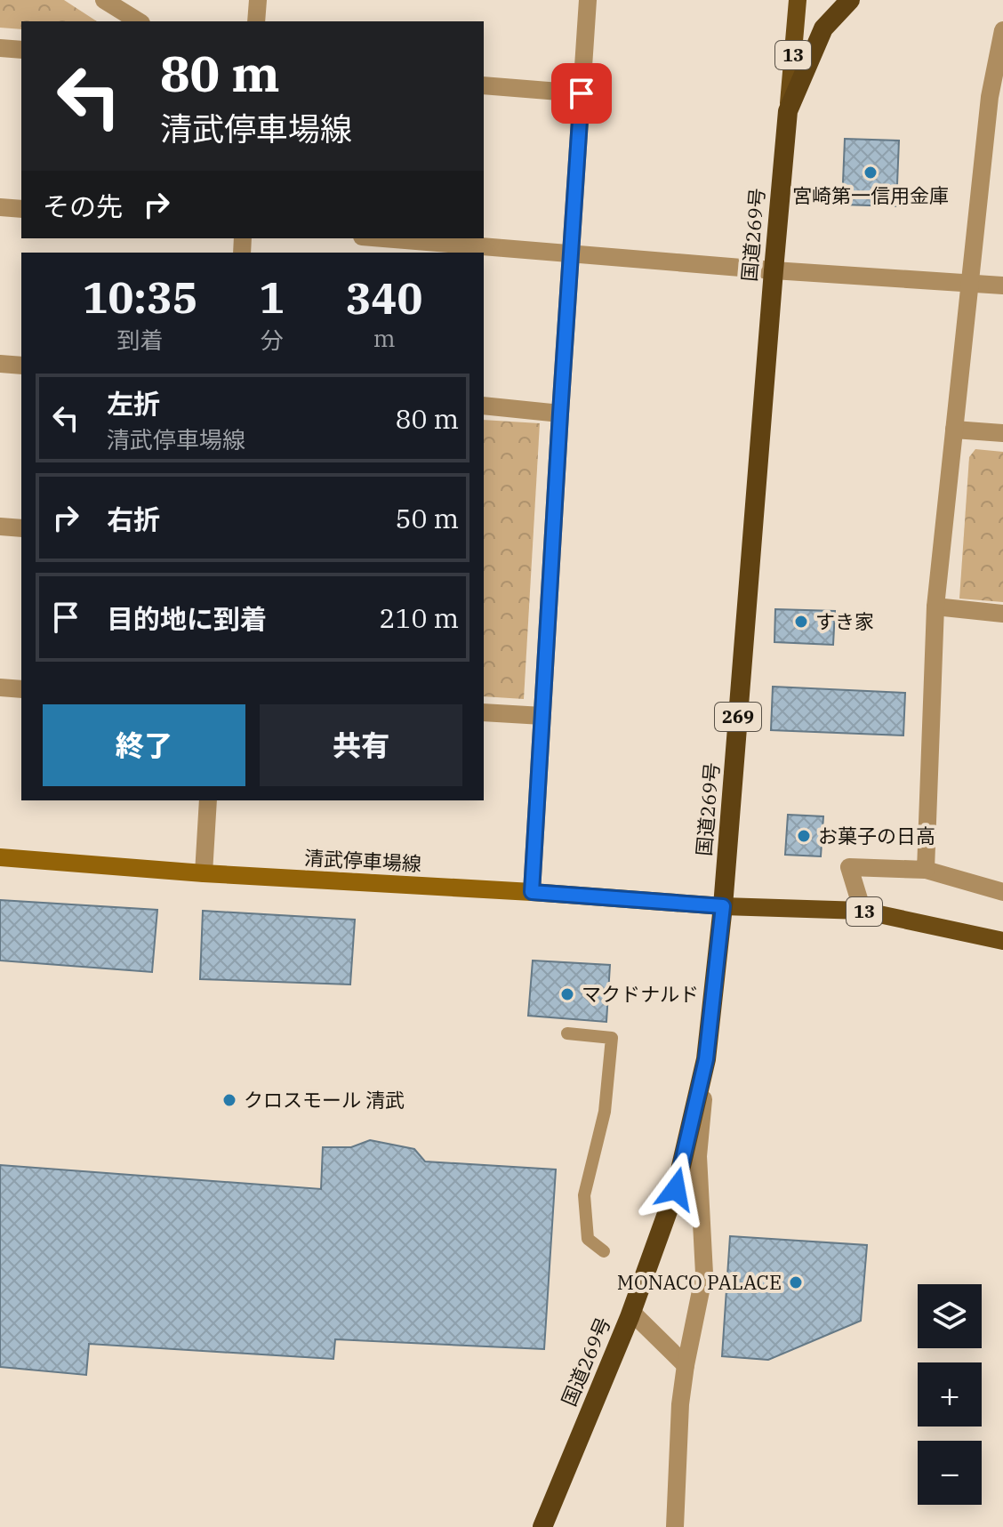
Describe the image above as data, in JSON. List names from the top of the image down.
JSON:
{
  "streets": {
    "highway": ["国道269号", "269"],
    "main road": ["13", "清武停車場線"]
  },
  "crossings": [
    ["13", "国道269号"],
    ["13", "清武停車場線"],
    ["国道269号", "清武停車場線"]
  ],
  "places": [
    "宮崎第一信用金庫",
    "すき家",
    "お菓子の日高",
    "マクドナルド",
    "クロスモール 清武",
    "MONACO PALACE"
  ],
  "page": {
    "turn": ["80 m", "清武停車場線"],
    "then": "その先",
    "eta": [
      "10:35",
      "到着",
      "1",
      "分",
      "340",
      "m"
    ],
    "list": [
      {
        "name": "左折",
        "note": "清武停車場線",
        "value": "80 m"
      },
      {
        "name": "右折",
        "value": "50 m"
      },
      {
        "name": "目的地に到着",
        "value": "210 m"
      }
    ],
    "buttons": ["終了", "共有"],
    "map_buttons": ["+", "−"]
  }
}
